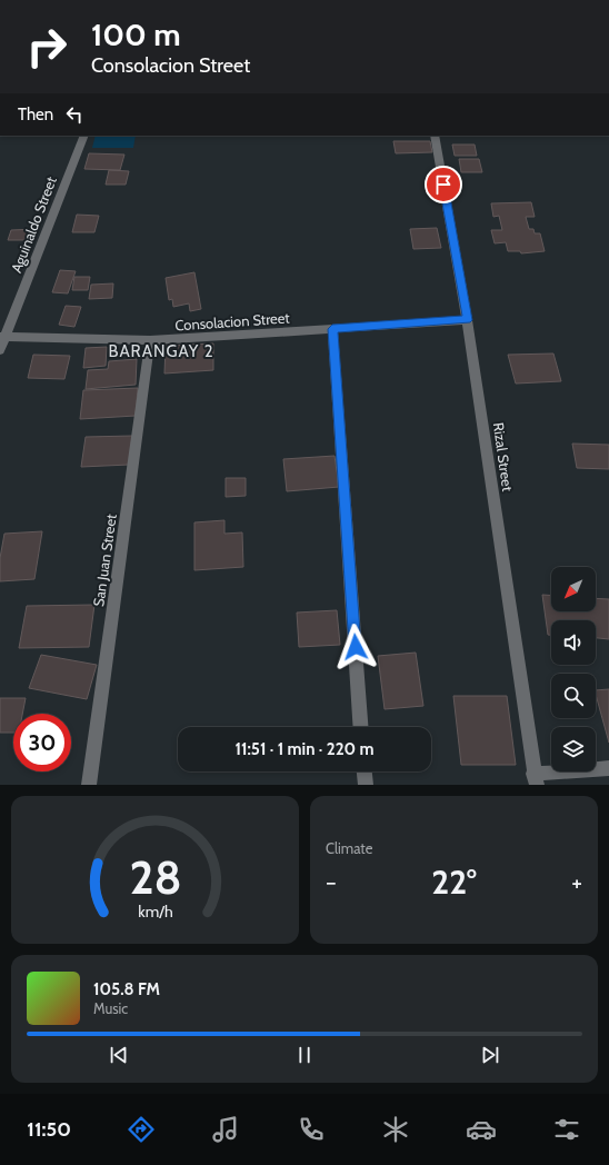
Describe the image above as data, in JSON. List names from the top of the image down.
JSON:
{
  "streets": {
    "street": [
      "Aguinaldo Street",
      "Consolacion Street",
      "Rizal Street",
      "San Juan Street"
    ]
  },
  "crossings": [
    ["Aguinaldo Street", "Consolacion Street"],
    ["Consolacion Street", "Rizal Street"],
    ["Consolacion Street", "San Juan Street"]
  ],
  "districts": ["BARANGAY 2"],
  "north": "bottom left",
  "page": {
    "turn": ["100 m", "Consolacion Street"],
    "then": "Then",
    "limit": "30",
    "trip": "11:51 · 1 min · 220 m",
    "tile": "Climate",
    "heat": ["−", "22°", "+"],
    "song": ["105.8 FM", "Music"],
    "tabs": "11:50",
    "gauge": ["28", "km/h"]
  }
}
